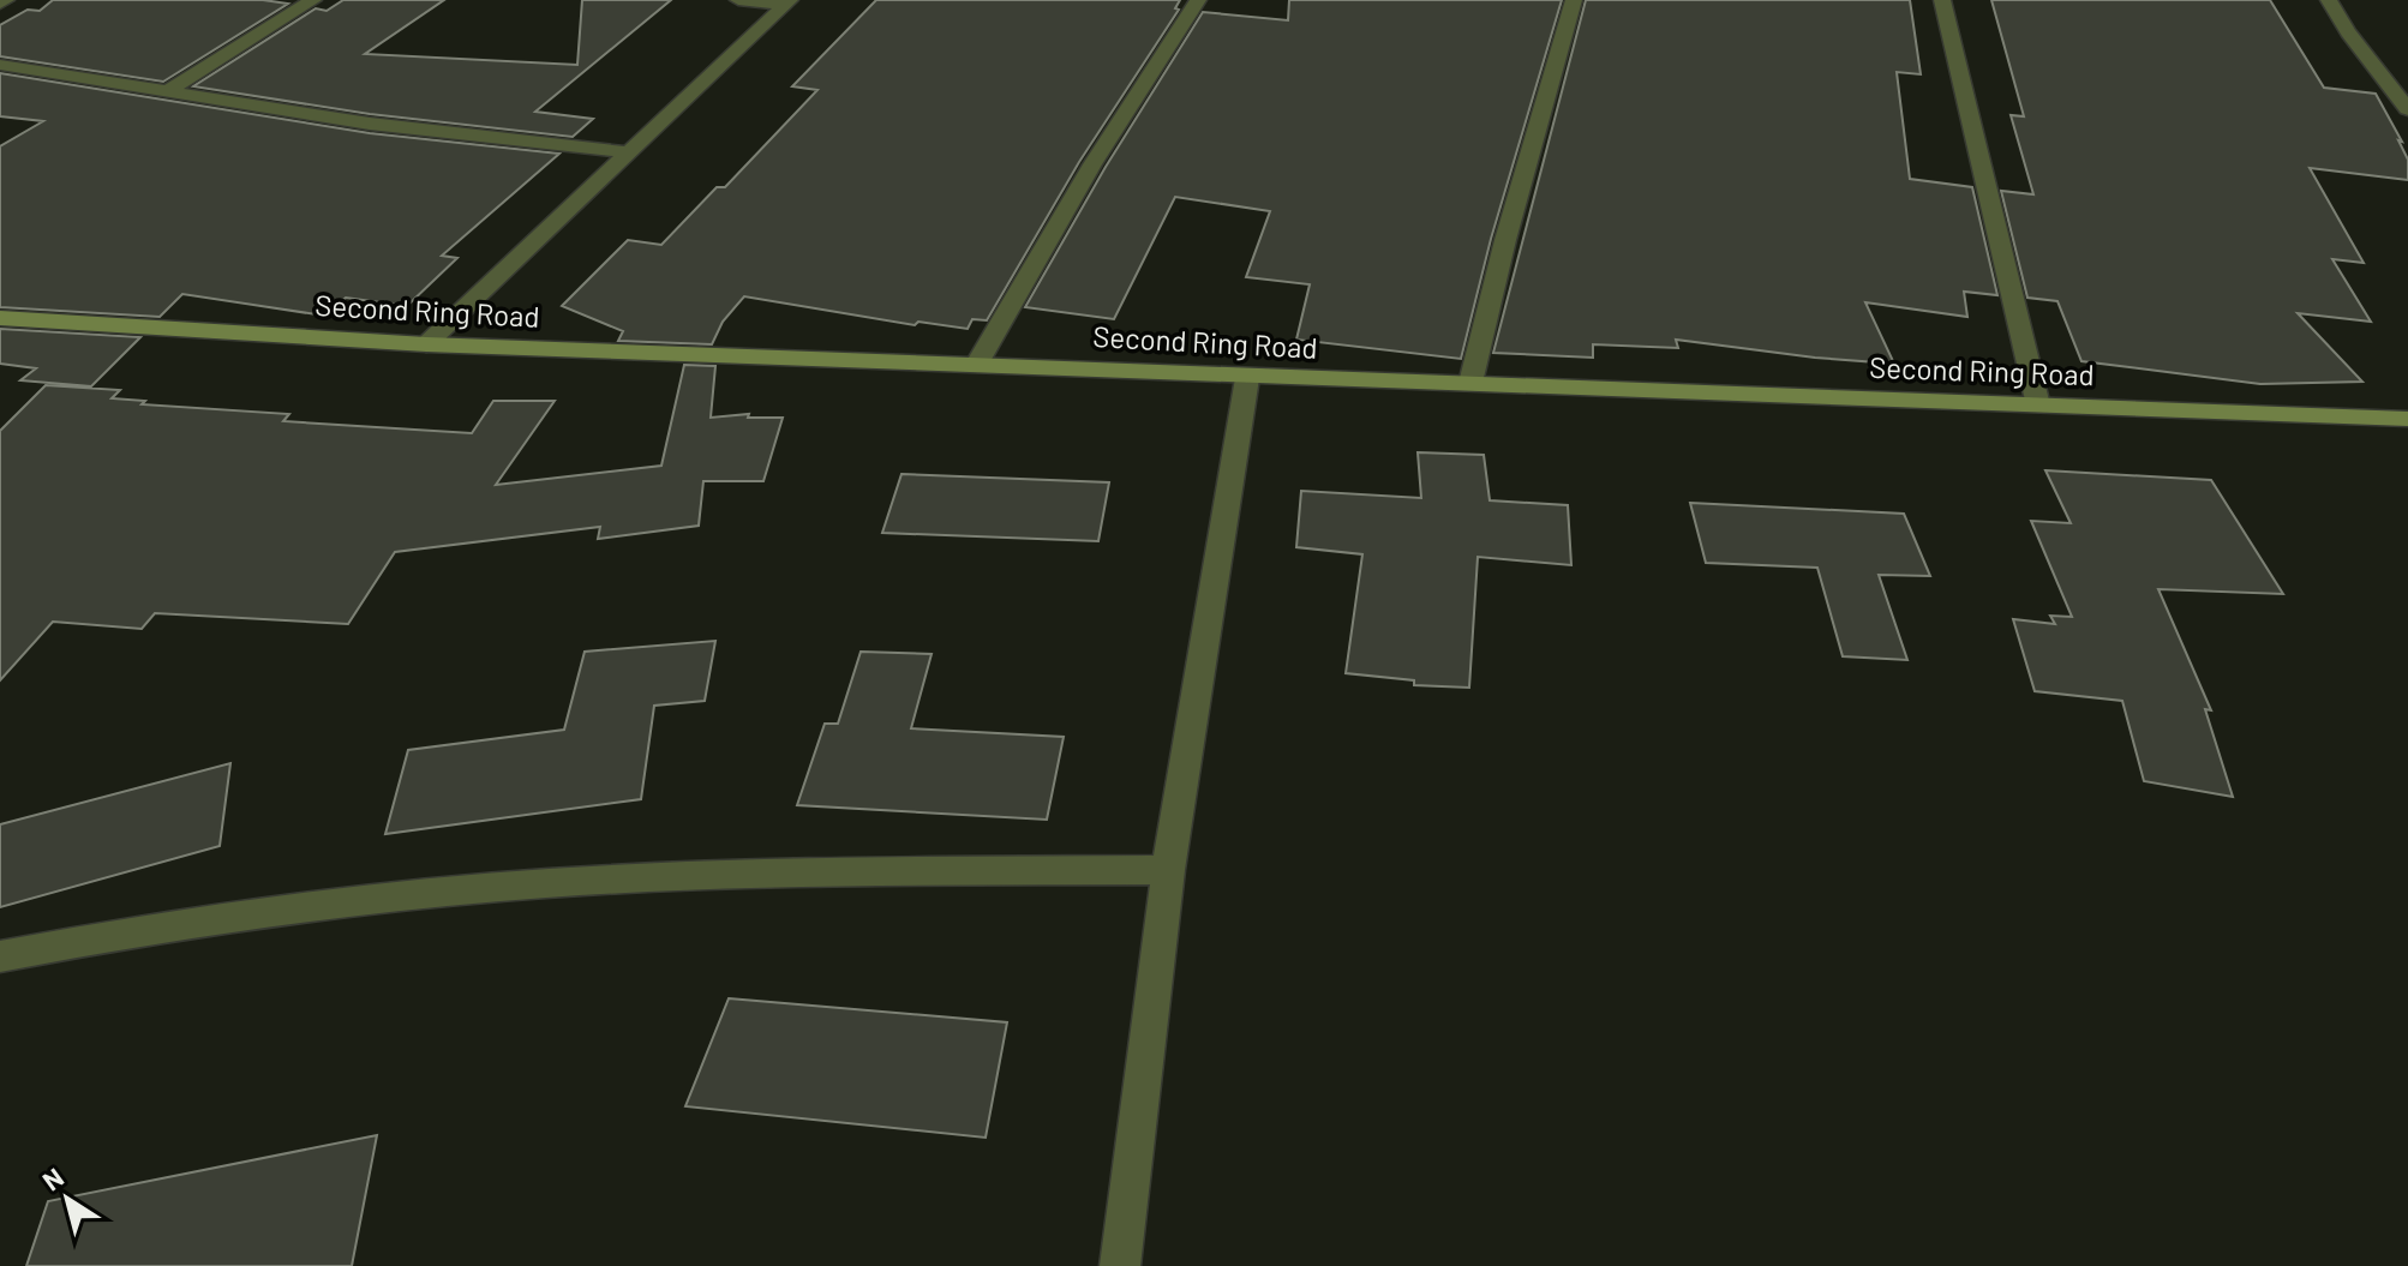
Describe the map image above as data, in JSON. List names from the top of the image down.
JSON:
{
  "streets": {
    "main road": ["Second Ring Road"]
  },
  "north": "top left"
}
